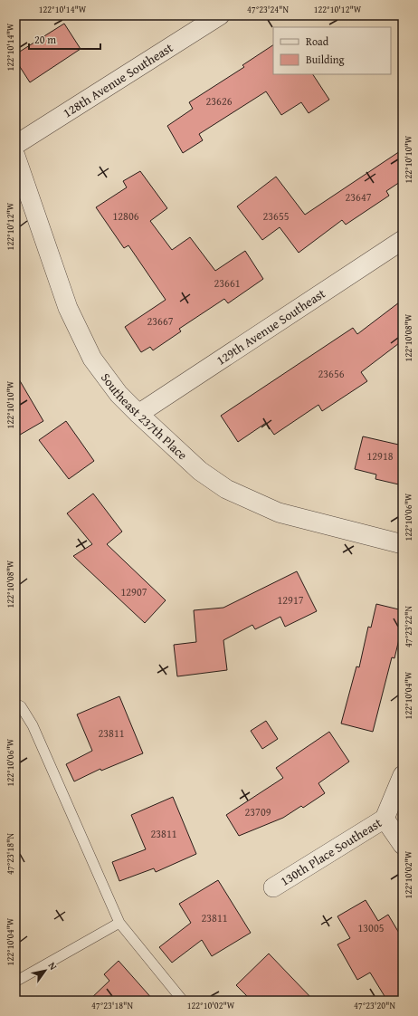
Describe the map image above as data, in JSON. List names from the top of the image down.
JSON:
{
  "streets": {
    "street": [
      "128th Avenue Southeast",
      "129th Avenue Southeast",
      "Southeast 237th Place",
      "130th Place Southeast"
    ]
  },
  "crossings": [
    ["129th Avenue Southeast", "Southeast 237th Place"]
  ],
  "house_numbers": [
    "23626",
    "23647",
    "12806",
    "23655",
    "23661",
    "23667",
    "23656",
    "12918",
    "12907",
    "12917",
    "23811",
    "23709",
    "23811",
    "23811",
    "13005"
  ],
  "legend": ["Road", "Building"],
  "scale_bar": "20 m",
  "north": "top right",
  "coordinates": [
    "122°10'14\"W",
    "47°23'24\"N",
    "122°10'12\"W",
    "122°10'10\"W",
    "122°10'08\"W",
    "122°10'06\"W",
    "47°23'22\"N",
    "122°10'04\"W",
    "47°23'18\"N",
    "122°10'02\"W",
    "47°23'20\"N"
  ]
}
